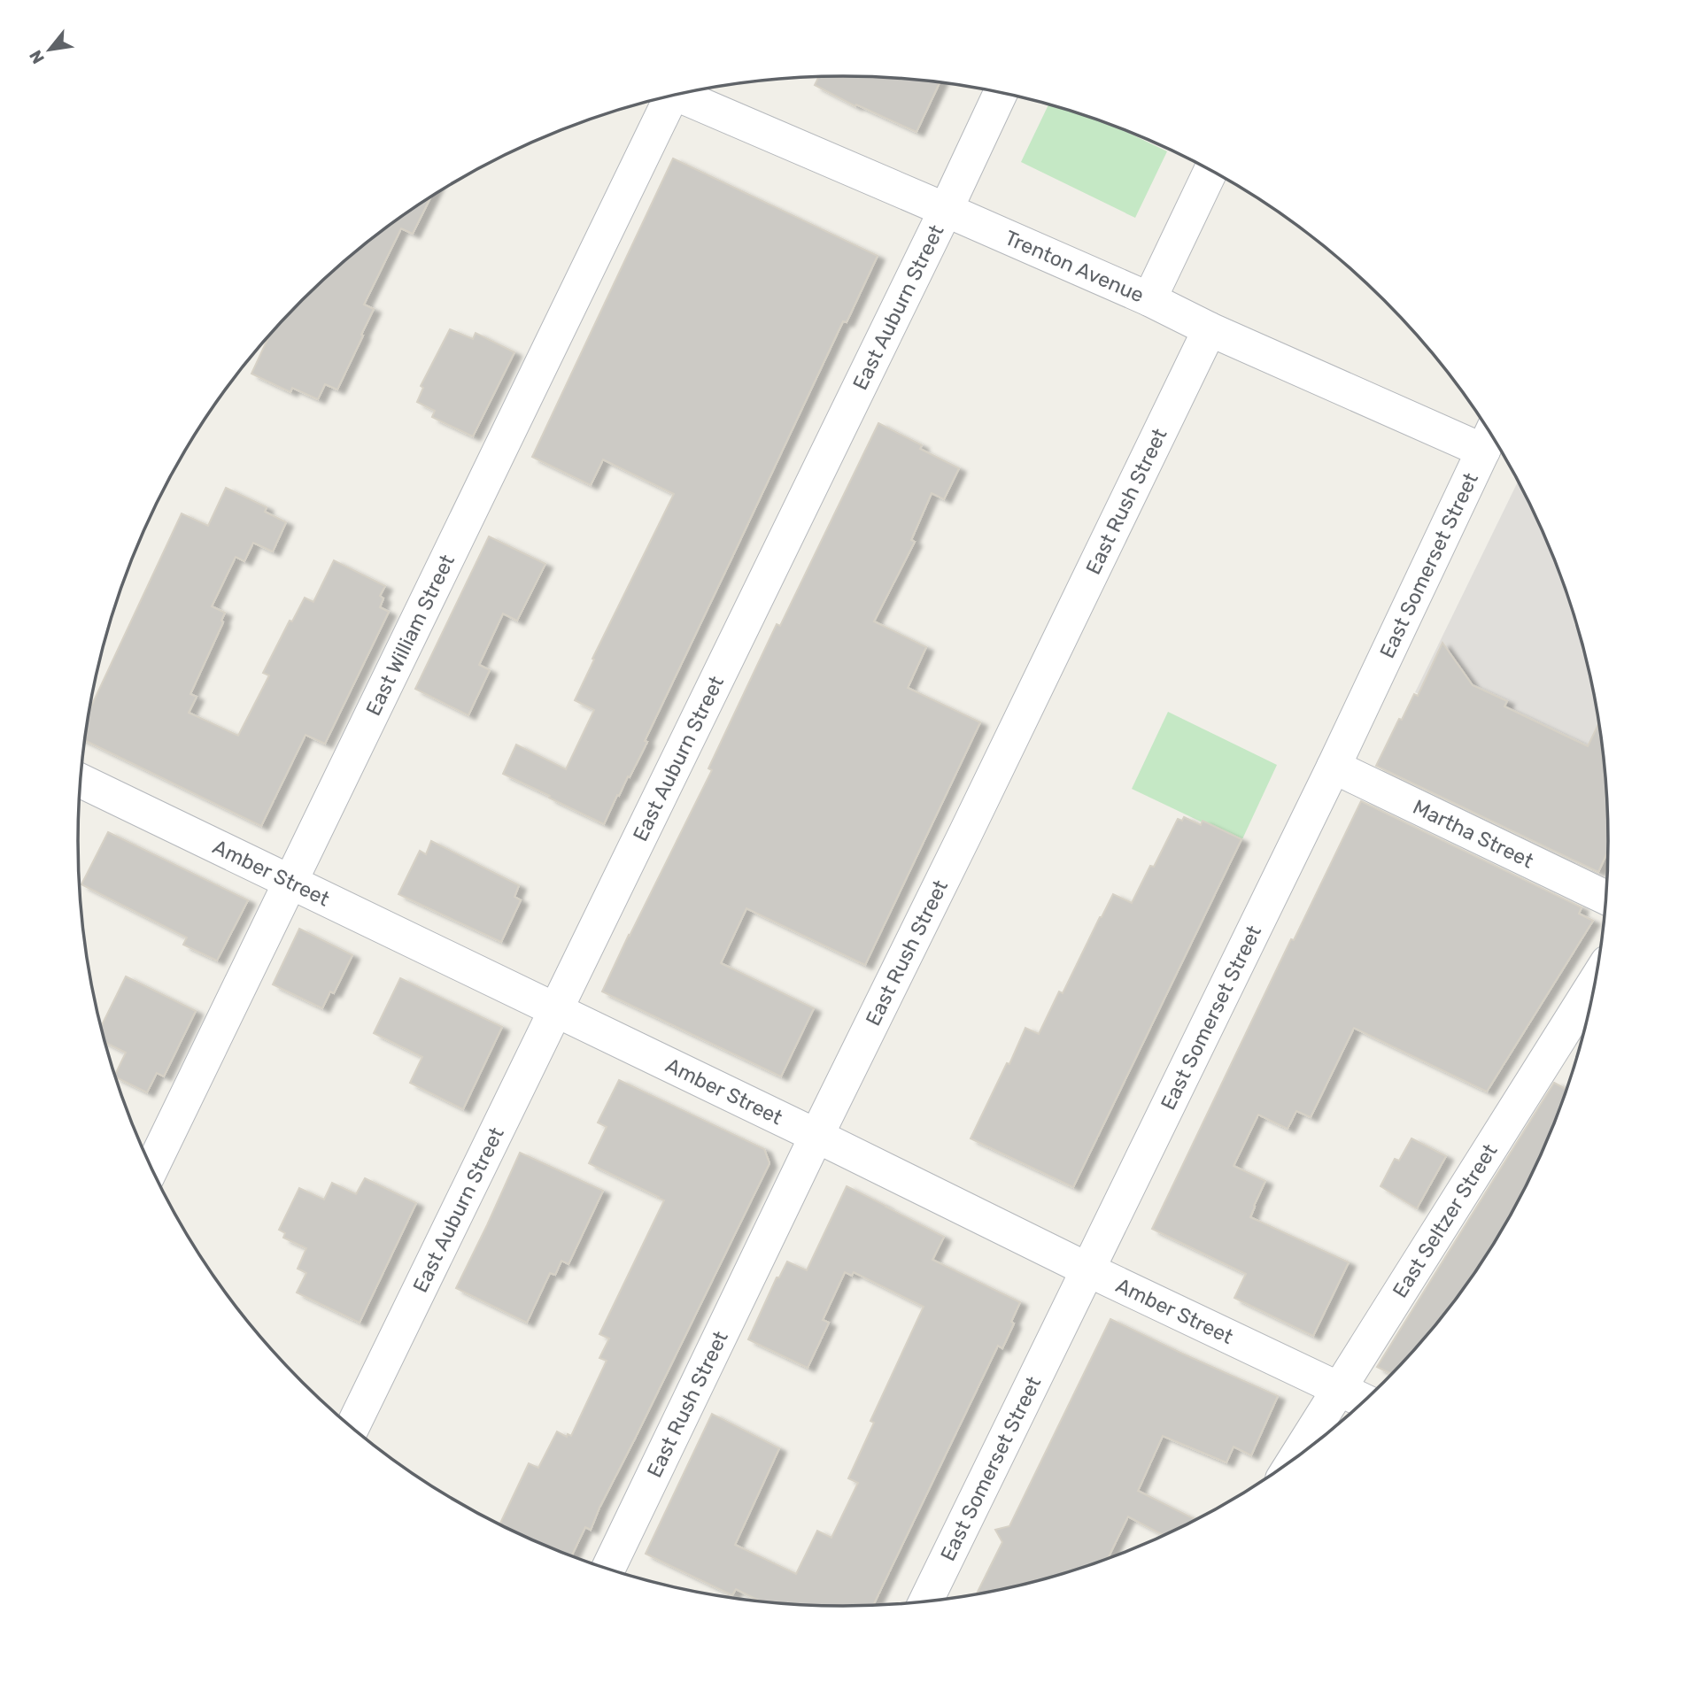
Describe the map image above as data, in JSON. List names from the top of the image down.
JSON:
{
  "streets": {
    "street": [
      "Trenton Avenue",
      "East Auburn Street",
      "East Rush Street",
      "East Somerset Street",
      "East William Street",
      "Martha Street",
      "Amber Street",
      "East Seltzer Street"
    ]
  },
  "crossings": [
    ["Trenton Avenue", "East Auburn Street"],
    ["Trenton Avenue", "East Rush Street"],
    ["Trenton Avenue", "East Somerset Street"],
    ["East Auburn Street", "Amber Street"],
    ["East Rush Street", "Amber Street"],
    ["East Somerset Street", "Martha Street"],
    ["East Somerset Street", "Amber Street"],
    ["East William Street", "Amber Street"],
    ["Amber Street", "East Seltzer Street"]
  ],
  "north": "bottom left"
}
